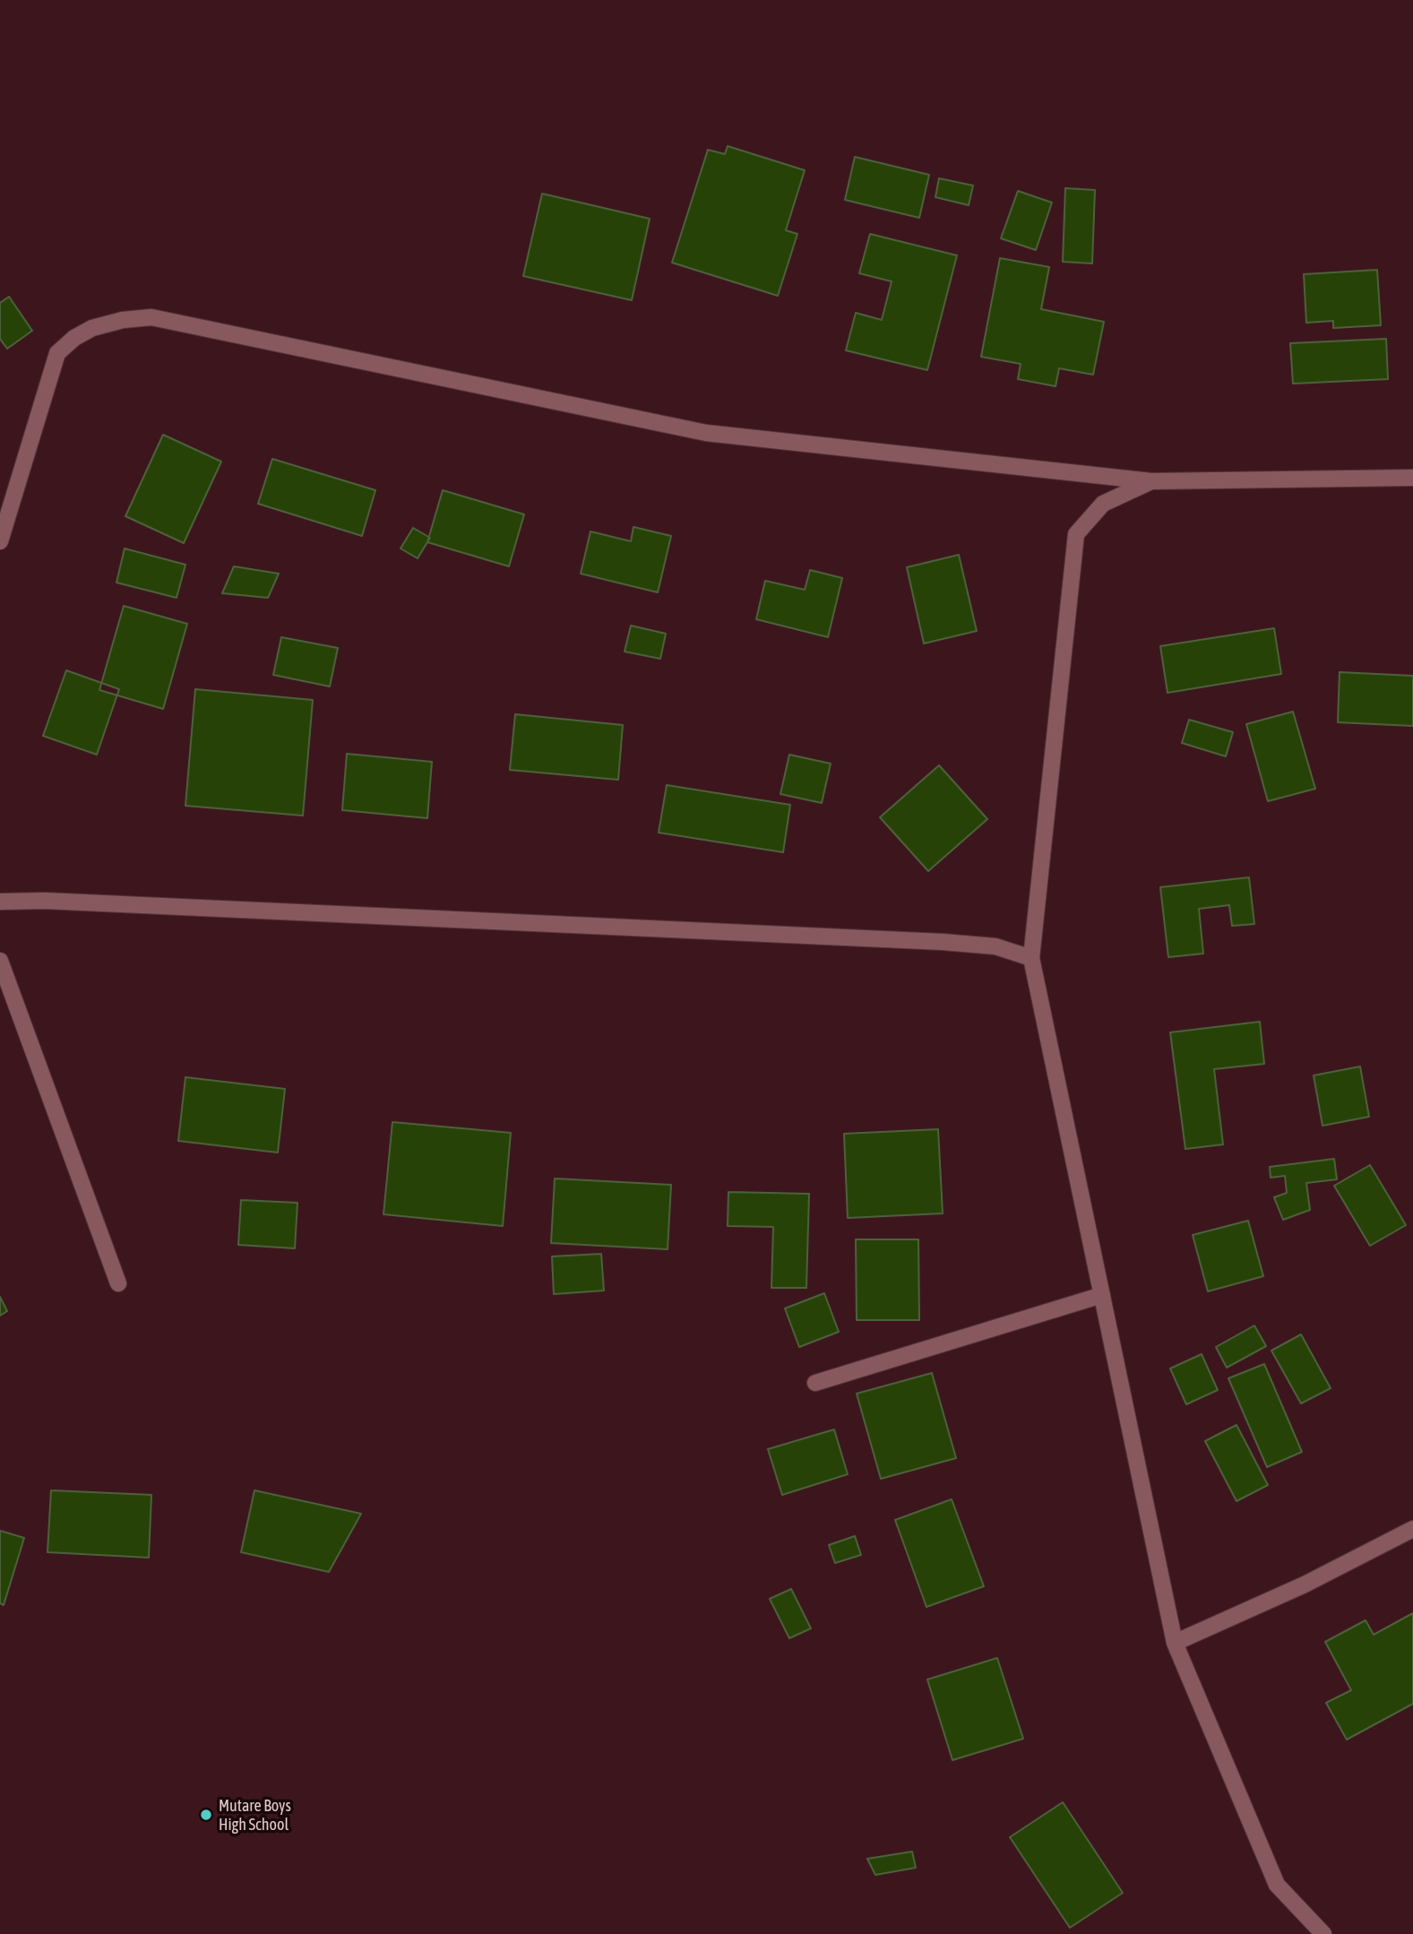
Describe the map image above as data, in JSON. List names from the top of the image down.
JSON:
{
  "places": ["Mutare Boys High School"]
}
